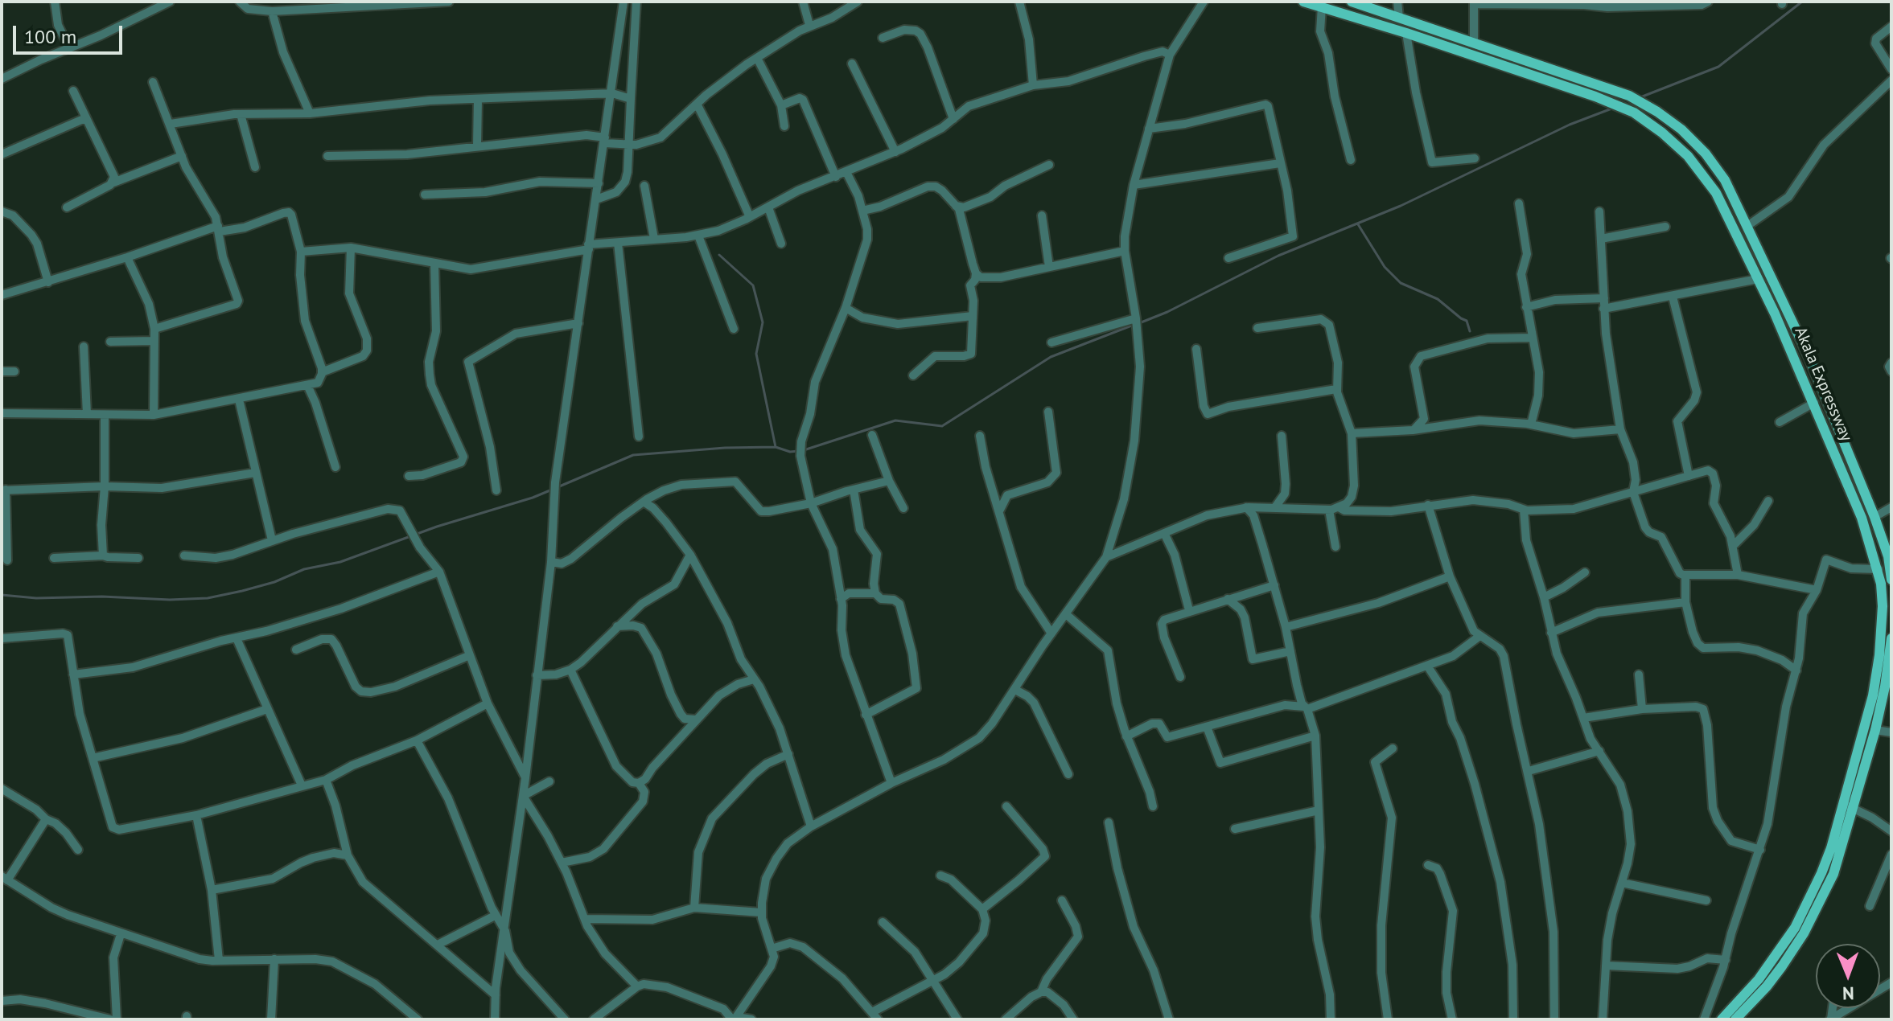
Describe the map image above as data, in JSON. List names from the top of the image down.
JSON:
{
  "streets": {
    "main road": ["Akala Expressway"]
  },
  "scale_bar": "100 m",
  "north": "bottom"
}
